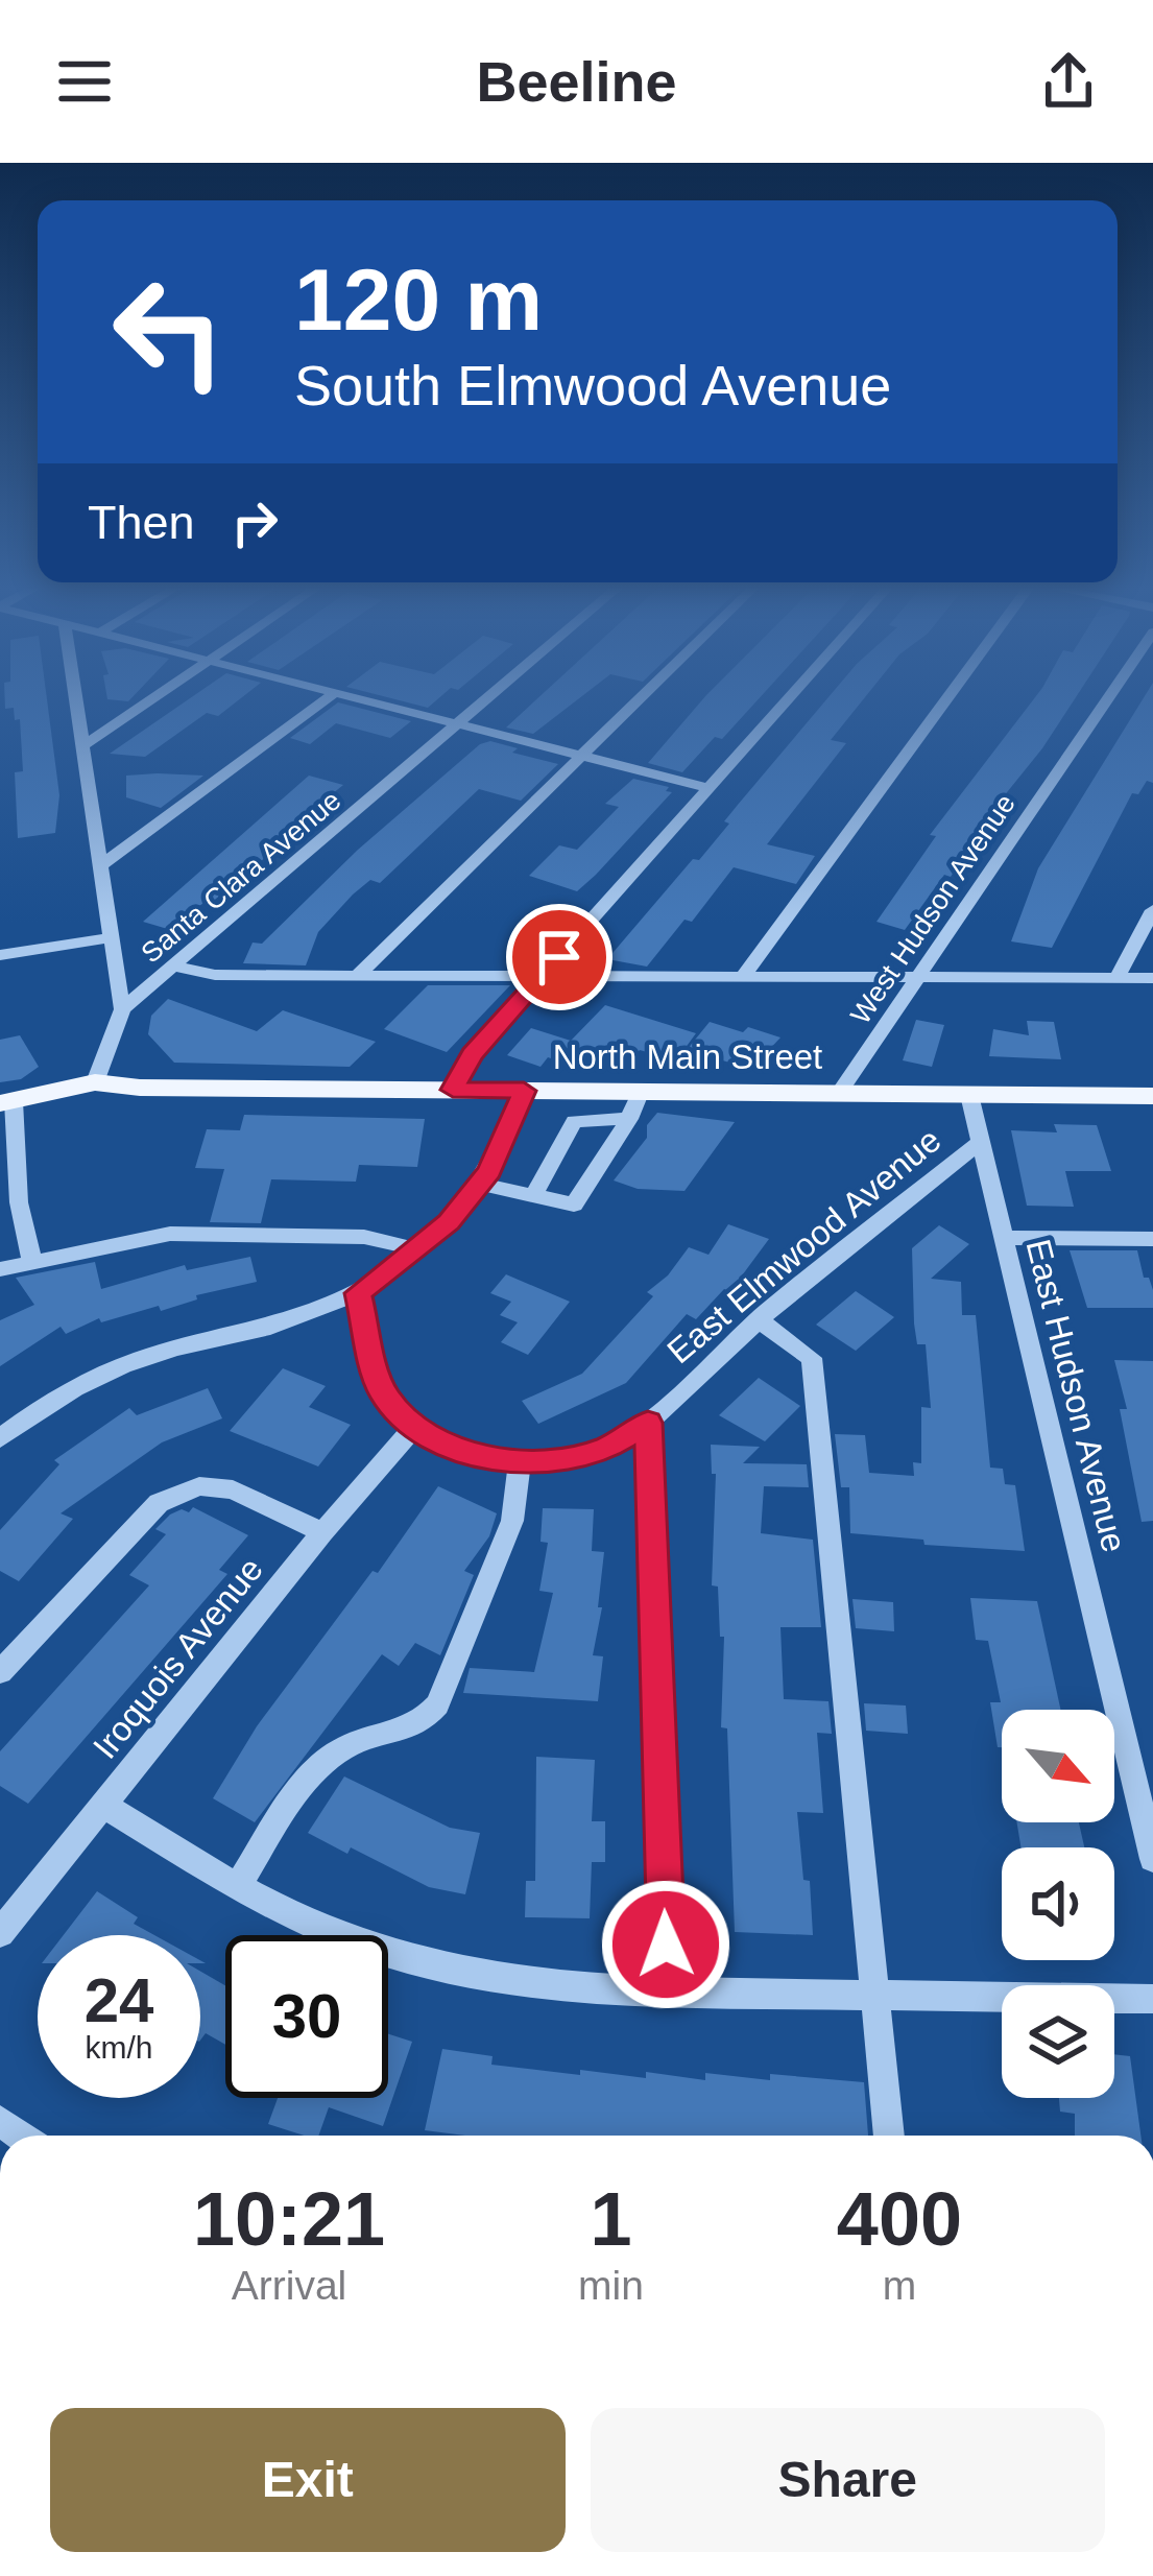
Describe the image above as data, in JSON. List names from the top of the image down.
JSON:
{
  "streets": {
    "main road": ["North Main Street"],
    "street": [
      "Santa Clara Avenue",
      "West Hudson Avenue",
      "East Elmwood Avenue",
      "East Hudson Avenue",
      "Iroquois Avenue"
    ]
  },
  "crossings": [
    ["West Hudson Avenue", "North Main Street"],
    ["North Main Street", "East Hudson Avenue"],
    ["East Elmwood Avenue", "East Hudson Avenue"],
    ["East Elmwood Avenue", "Iroquois Avenue"]
  ],
  "north": "bottom right",
  "page": {
    "header": "Beeline",
    "turn": ["120 m", "South Elmwood Avenue"],
    "then": "Then",
    "speed": "24 km/h",
    "limit": "30",
    "eta": [
      "10:21",
      "Arrival",
      "1",
      "min",
      "400",
      "m"
    ],
    "buttons": ["Exit", "Share"]
  }
}
